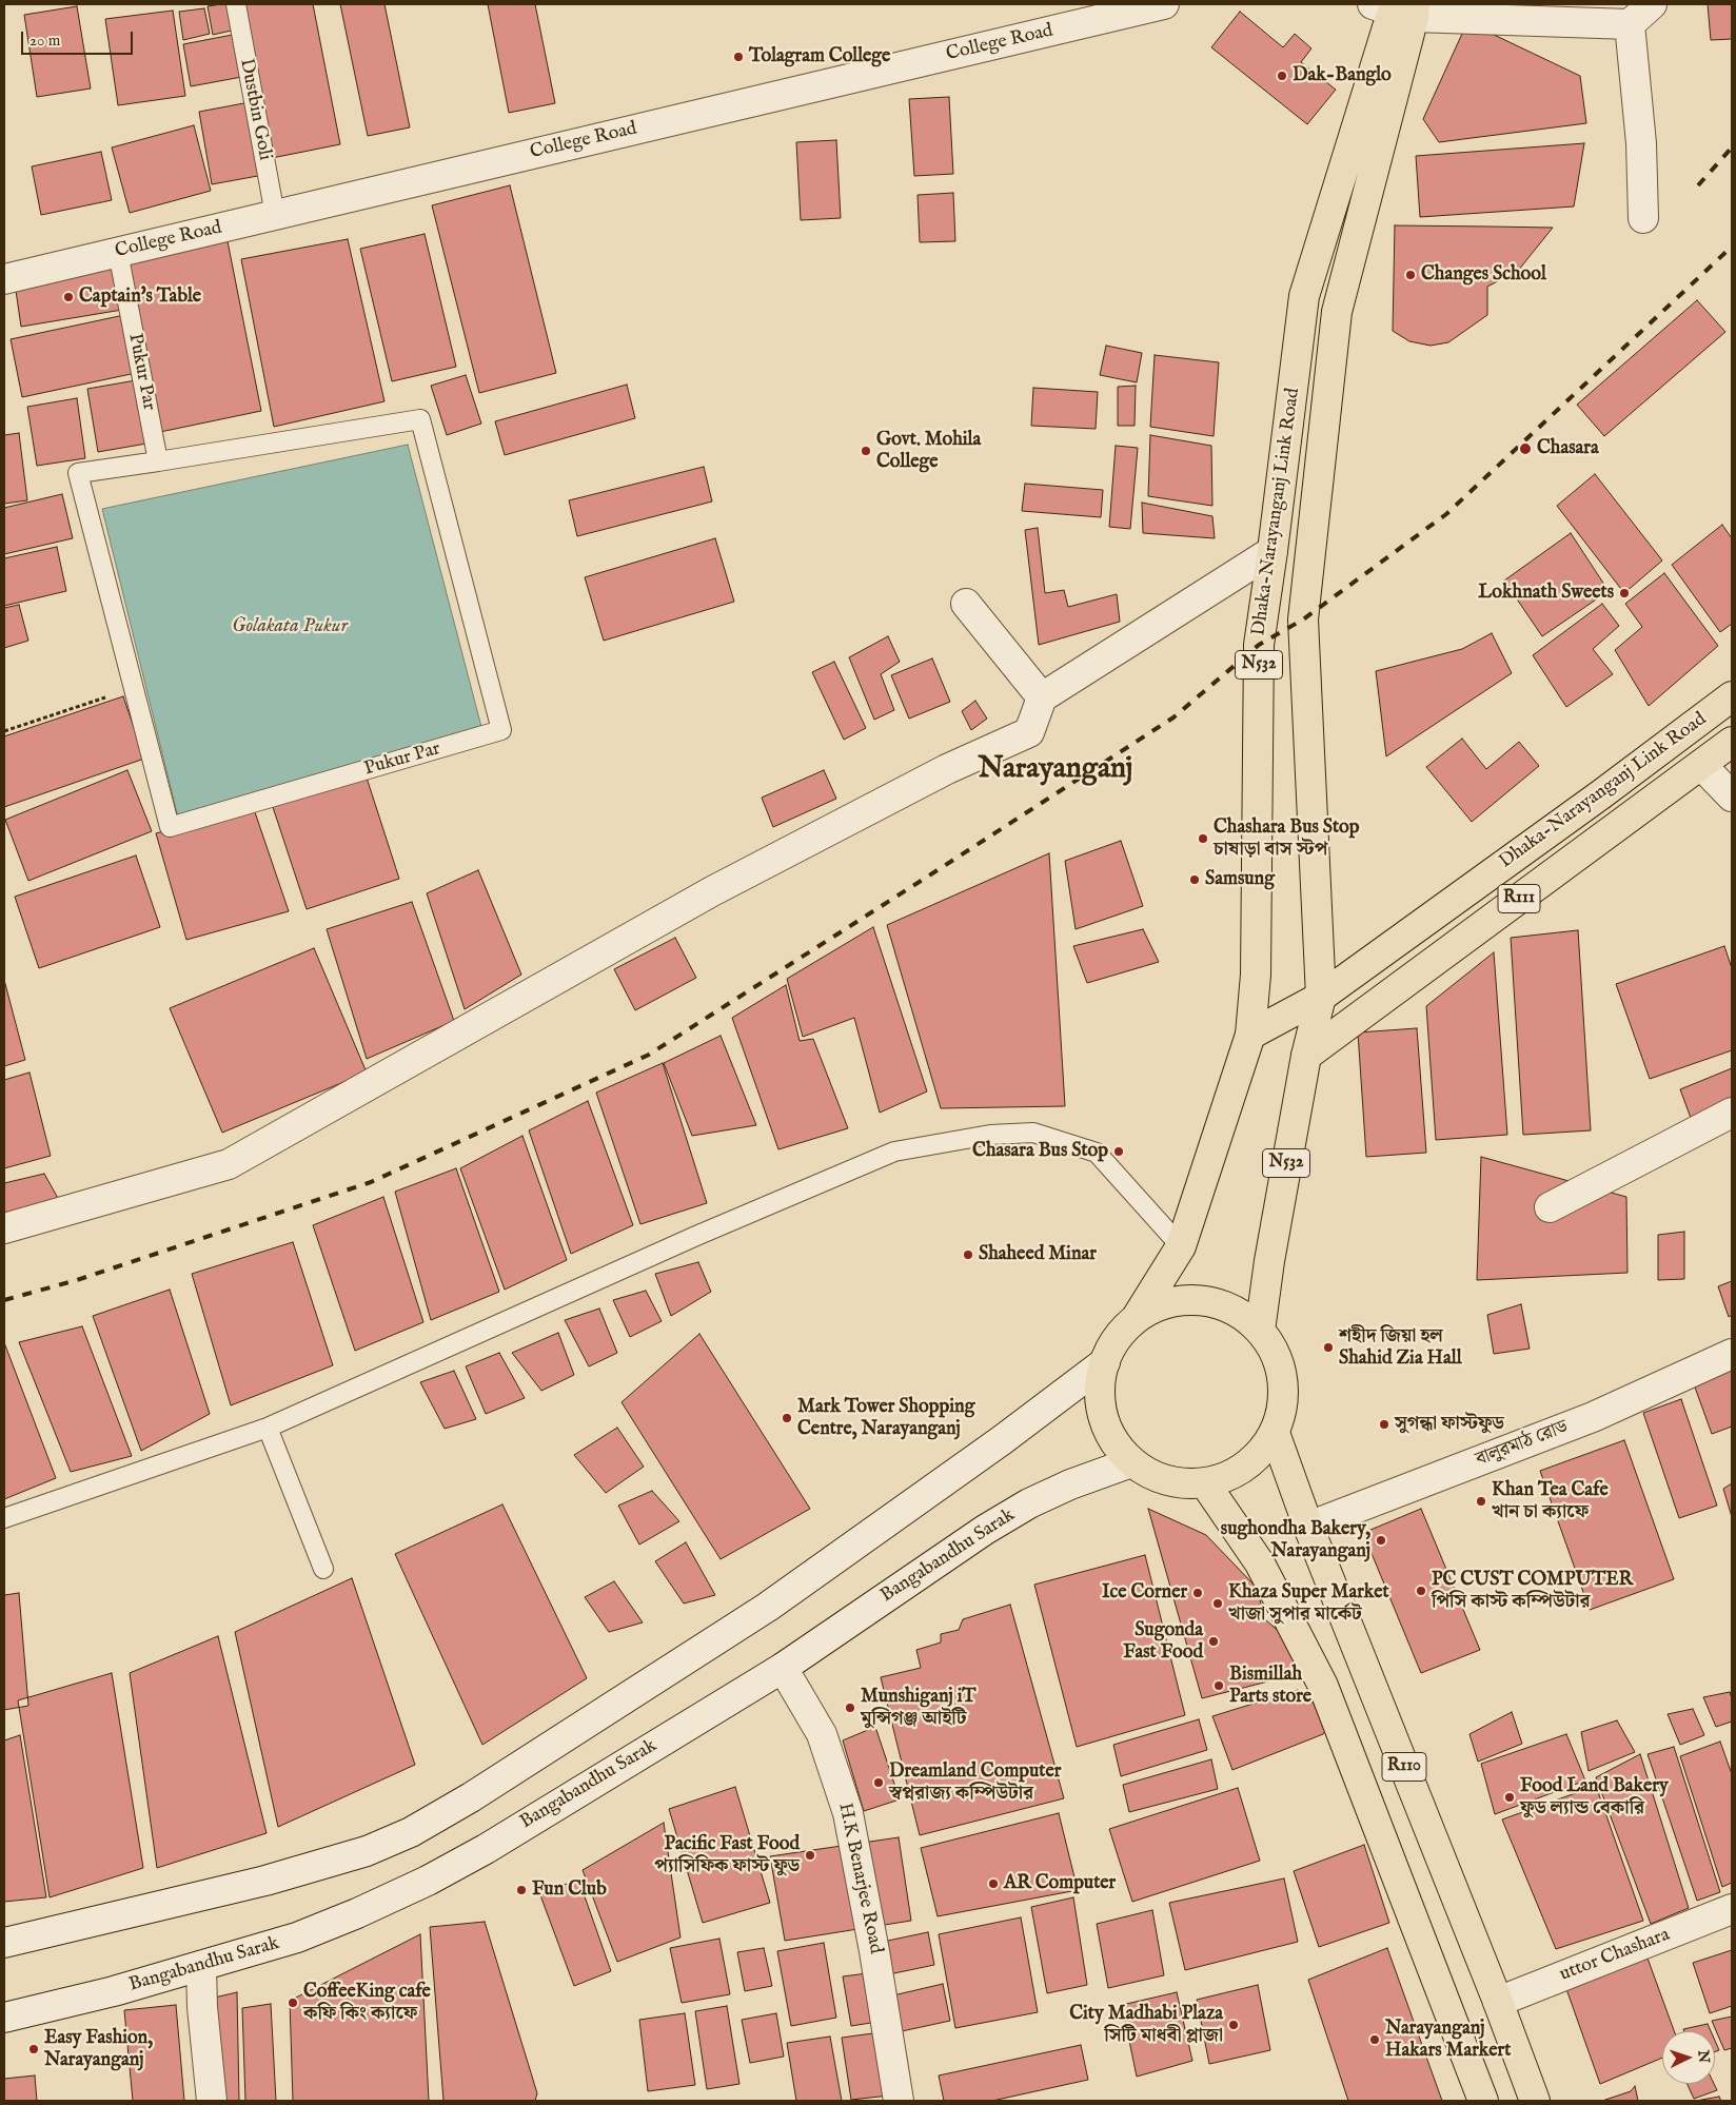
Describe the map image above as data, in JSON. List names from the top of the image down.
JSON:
{
  "streets": {
    "main road": [
      "Dhaka-Narayanganj Link Road",
      "N532",
      "R111",
      "R110"
    ],
    "street": [
      "College Road",
      "বালুরমাঠ রোড",
      "Bangabandhu Sarak",
      "H.K Benarjee Road",
      "uttor Chashara"
    ],
    "lane": ["Dustbin Goli", "Pukur Par"]
  },
  "crossings": [
    ["College Road", "Dustbin Goli"],
    ["College Road", "Pukur Par"],
    ["Dhaka-Narayanganj Link Road", "Bangabandhu Sarak"],
    ["Dhaka-Narayanganj Link Road", "R110"],
    ["বালুরমাঠ রোড", "R110"],
    ["Bangabandhu Sarak", "R110"],
    ["Bangabandhu Sarak", "H.K Benarjee Road"],
    ["R110", "uttor Chashara"]
  ],
  "districts": ["Narayanganj"],
  "water": ["Golakata Pukur"],
  "places": [
    "Tolagram College",
    "Dak-Banglo",
    "Changes School",
    "Captain's Table",
    "Chasara",
    "Govt. Mohila College",
    "Lokhnath Sweets",
    "Chashara Bus Stop চাষাড়া বাস স্টপ",
    "Samsung",
    "Chasara Bus Stop",
    "Shaheed Minar",
    "শহীদ জিয়া হল Shahid Zia Hall",
    "Mark Tower Shopping Centre, Narayanganj",
    "সুগন্ধা ফাস্টফুড",
    "Khan Tea Cafe খান চা ক্যাফে",
    "sughondha Bakery, Narayanganj",
    "PC CUST COMPUTER পিসি কাস্ট কম্পিউটার",
    "Ice Corner",
    "Khaza Super Market খাজা সুপার মার্কেট",
    "Sugonda Fast Food",
    "Bismillah Parts store",
    "Munshiganj iT মুন্সিগঞ্জ আইটি",
    "Dreamland Computer স্বপ্নরাজ্য কম্পিউটার",
    "Food Land Bakery ফুড ল্যান্ড বেকারি",
    "Pacific Fast Food প্যাসিফিক ফাস্ট ফুড",
    "AR Computer",
    "Fun Club",
    "CoffeeKing cafe কফি কিং ক্যাফে",
    "City Madhabi Plaza সিটি মাধবী প্লাজা",
    "Narayanganj Hakars Markert",
    "Easy Fashion, Narayanganj"
  ],
  "scale_bar": "20 m",
  "north": "right"
}
